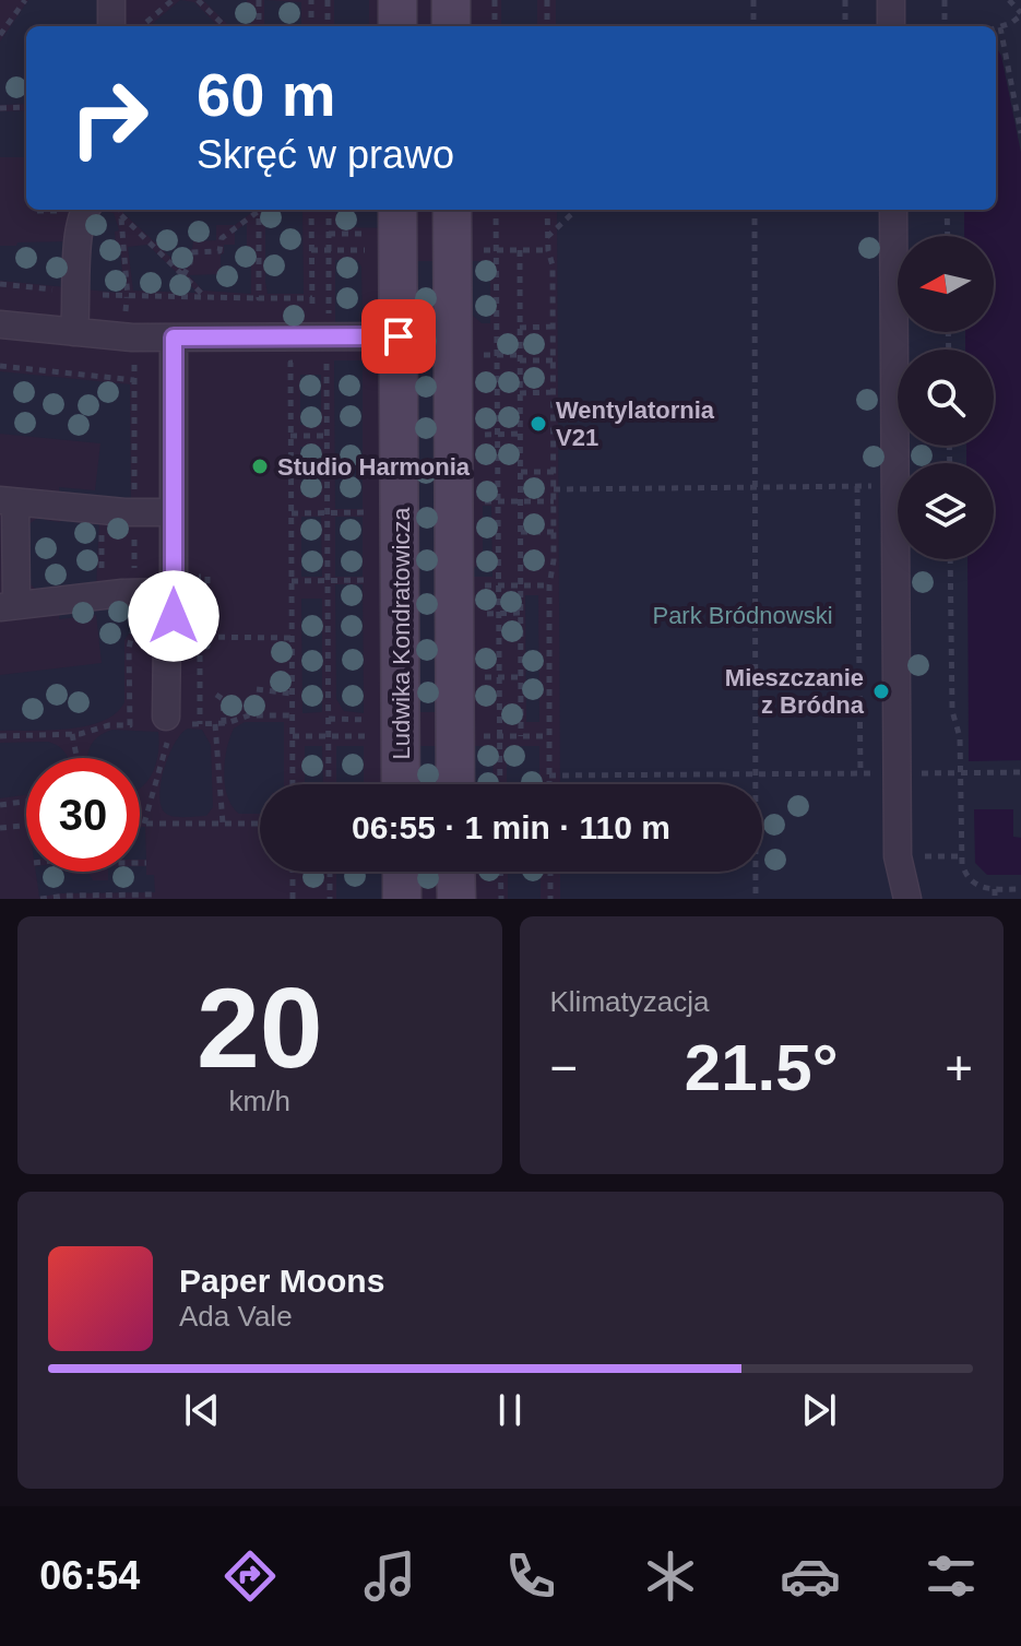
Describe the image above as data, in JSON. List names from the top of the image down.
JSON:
{
  "streets": {
    "main road": ["Ludwika Kondratowicza"]
  },
  "parks": ["Park Bródnowski"],
  "places": ["Wentylatornia V21", "Studio Harmonia", "Mieszczanie z Bródna"],
  "north": "left",
  "page": {
    "turn": ["60 m", "Skręć w prawo"],
    "limit": "30",
    "trip": "06:55 · 1 min · 110 m",
    "tile": [
      ["20", "km/h"],
      "Klimatyzacja"
    ],
    "heat": ["−", "21.5°", "+"],
    "song": ["Paper Moons", "Ada Vale"],
    "tabs": "06:54"
  }
}
